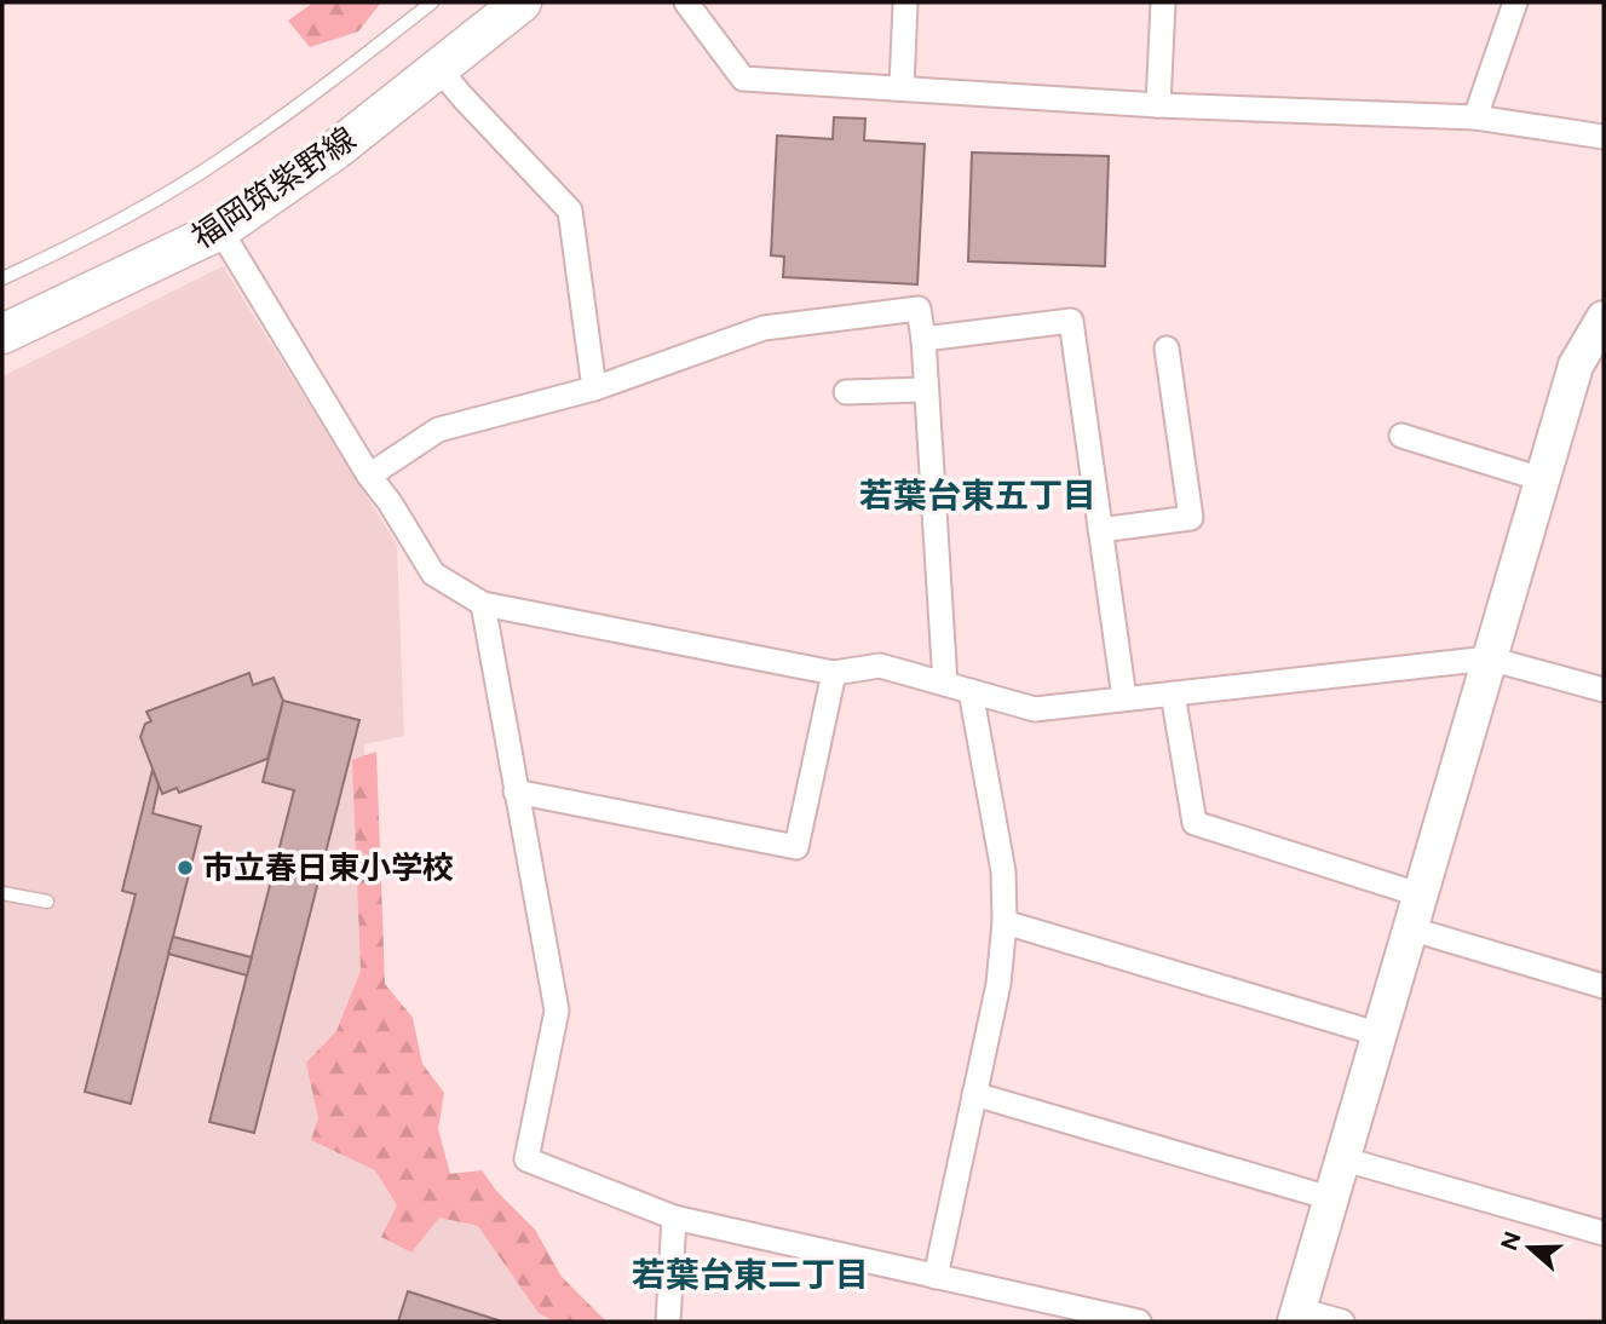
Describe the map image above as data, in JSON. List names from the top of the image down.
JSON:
{
  "streets": {
    "main road": ["福岡筑紫野線"]
  },
  "districts": ["若葉台東五丁目", "若葉台東二丁目"],
  "places": ["市立春日東小学校"],
  "north": "left"
}
